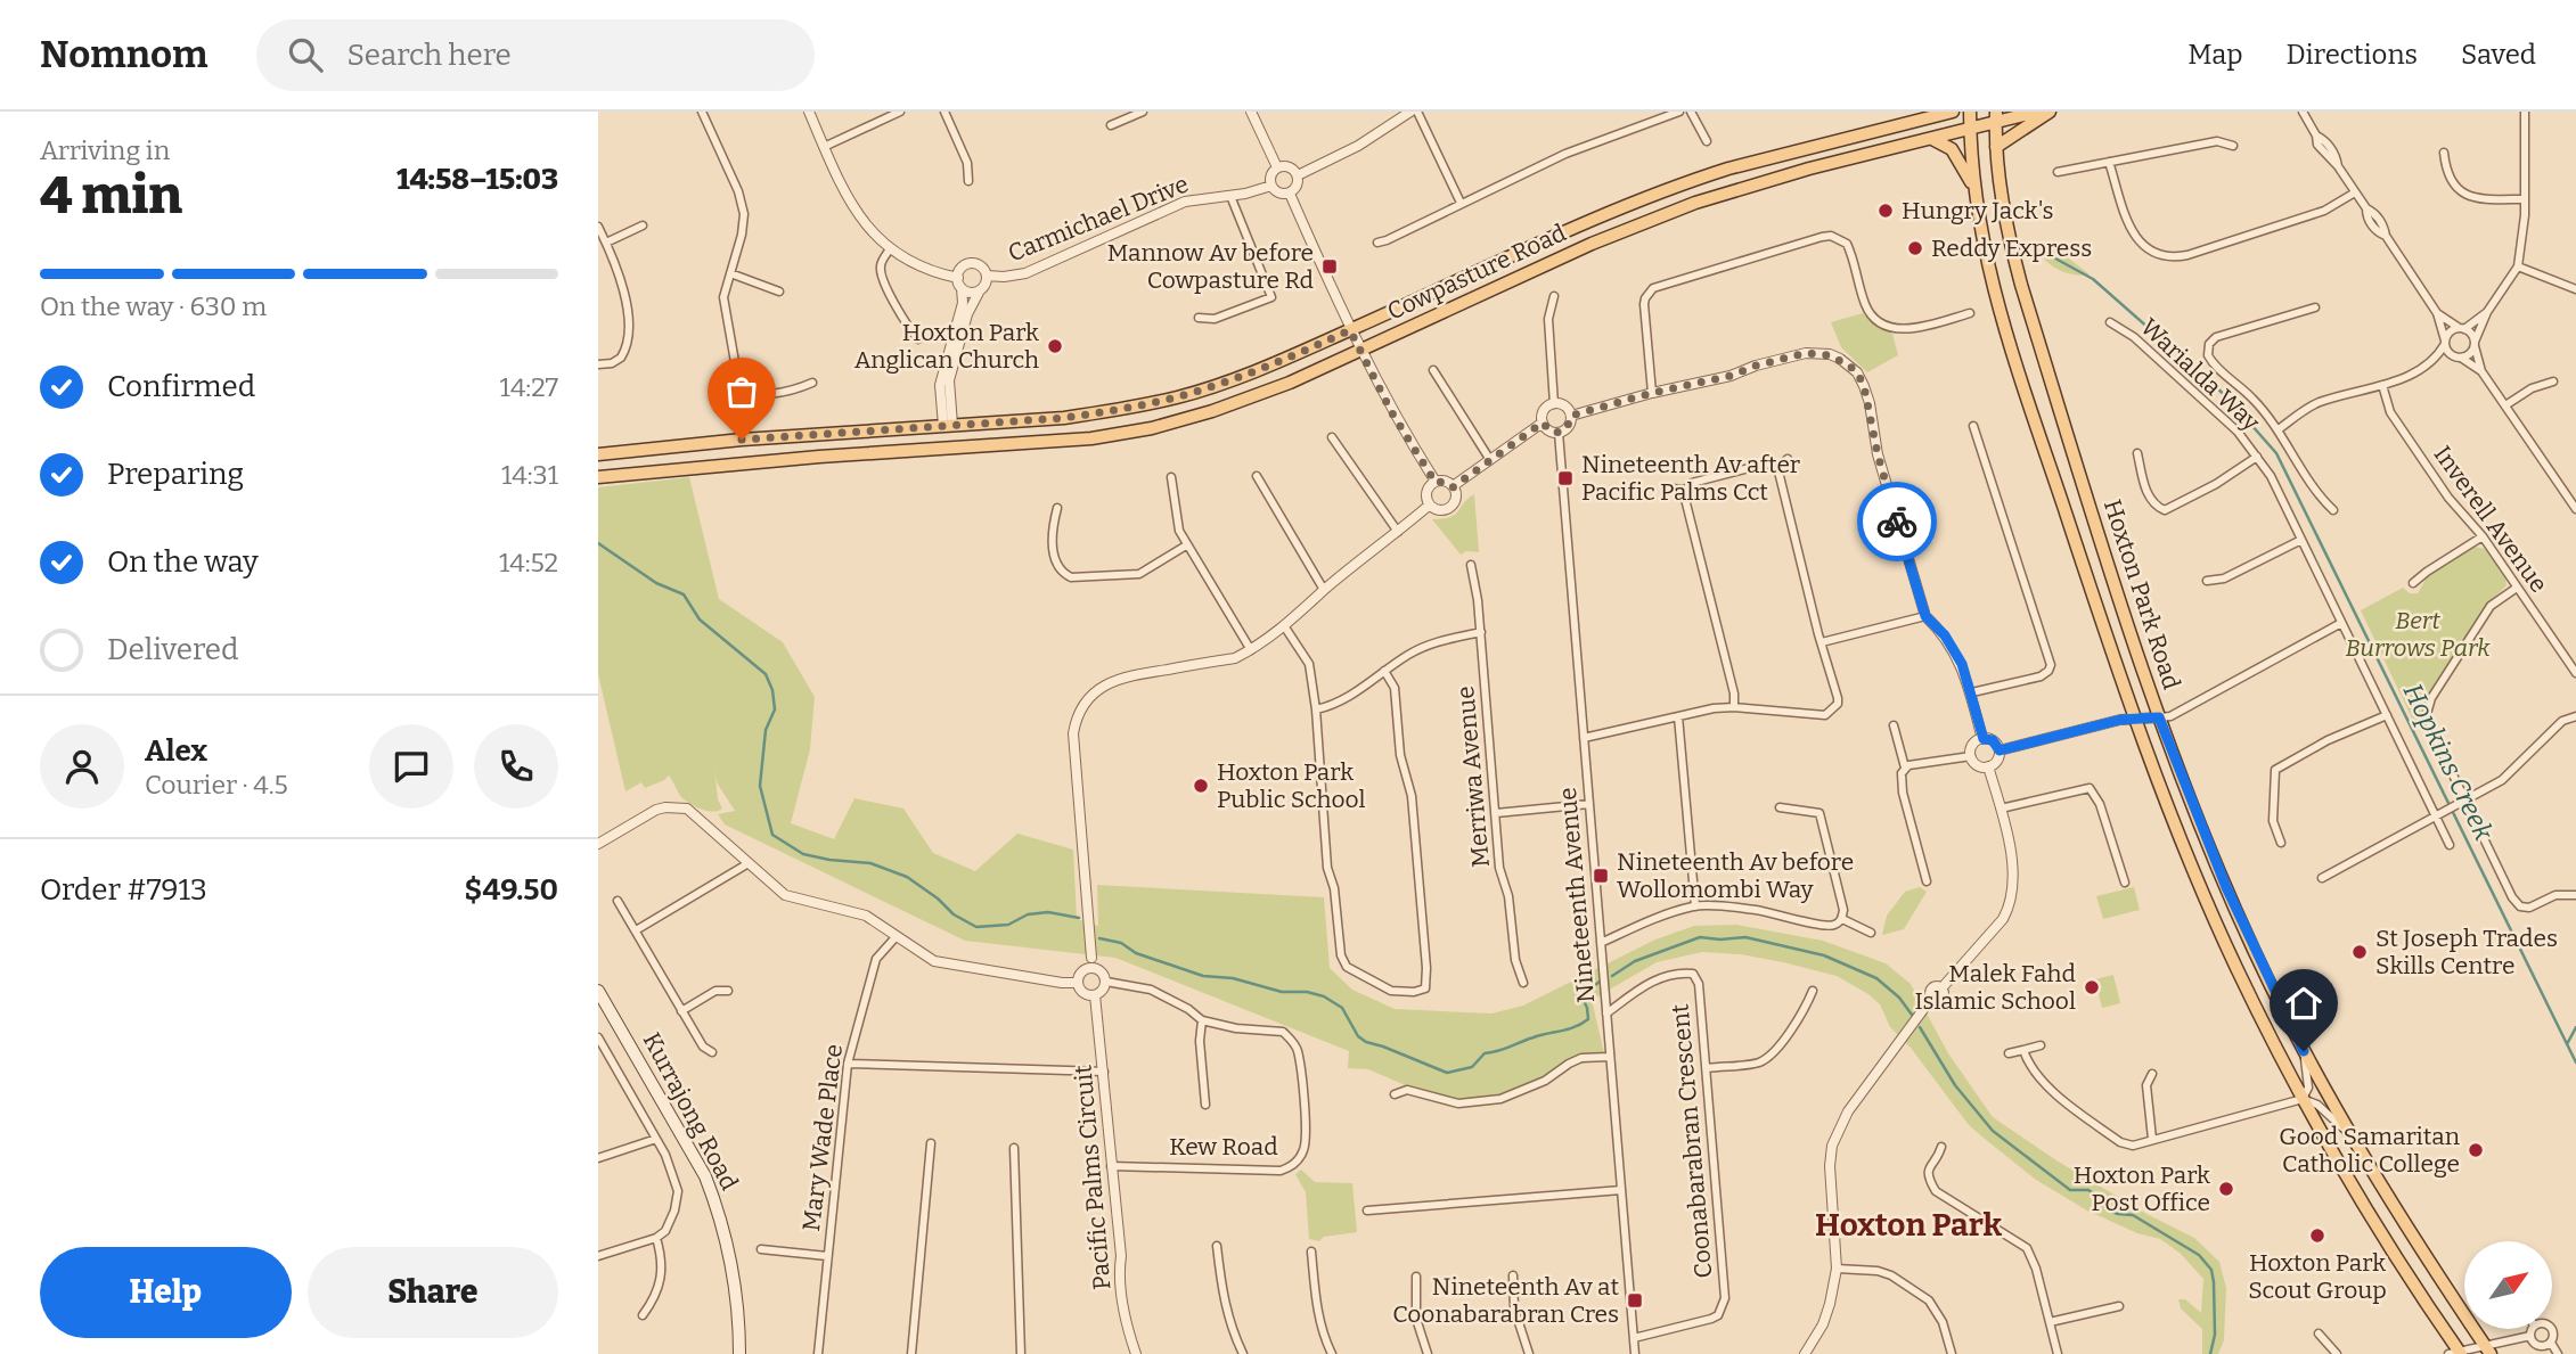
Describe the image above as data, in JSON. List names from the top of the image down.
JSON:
{
  "streets": {
    "main road": ["Cowpasture Road", "Hoxton Park Road", "Kurrajong Road"],
    "street": [
      "Carmichael Drive",
      "Warialda Way",
      "Inverell Avenue",
      "Merriwa Avenue",
      "Nineteenth Avenue",
      "Mary Wade Place",
      "Coonabarabran Crescent",
      "Kew Road",
      "Pacific Palms Circuit"
    ]
  },
  "crossings": [
    ["Cowpasture Road", "Hoxton Park Road"],
    ["Nineteenth Avenue", "Coonabarabran Crescent"],
    ["Kew Road", "Pacific Palms Circuit"]
  ],
  "districts": ["Hoxton Park"],
  "water": ["Hopkins Creek"],
  "parks": ["Bert Burrows Park"],
  "places": {
    "other": [
      "Hungry Jack's",
      "Reddy Express",
      "Hoxton Park Anglican Church",
      "Hoxton Park Public School",
      "St Joseph Trades Skills Centre",
      "Malek Fahd Islamic School",
      "Good Samaritan Catholic College",
      "Hoxton Park Post Office",
      "Hoxton Park Scout Group"
    ],
    "transit": [
      "Mannow Av before Cowpasture Rd",
      "Nineteenth Av after Pacific Palms Cct",
      "Nineteenth Av before Wollomombi Way",
      "Nineteenth Av at Coonabarabran Cres"
    ]
  },
  "north": "top right",
  "page": {
    "header": "Nomnom",
    "search": "Search here",
    "nav": ["Map", "Directions", "Saved"],
    "heading": ["4 min", "Arriving in", "14:58–15:03"],
    "panel": [
      "Alex",
      "Courier · 4.5",
      "Order #7913",
      "$49.50"
    ],
    "bar": "On the way · 630 m",
    "list": [
      ["Confirmed", "14:27"],
      ["Preparing", "14:31"],
      ["On the way", "14:52"],
      "Delivered"
    ],
    "buttons": ["Help", "Share"]
  }
}
